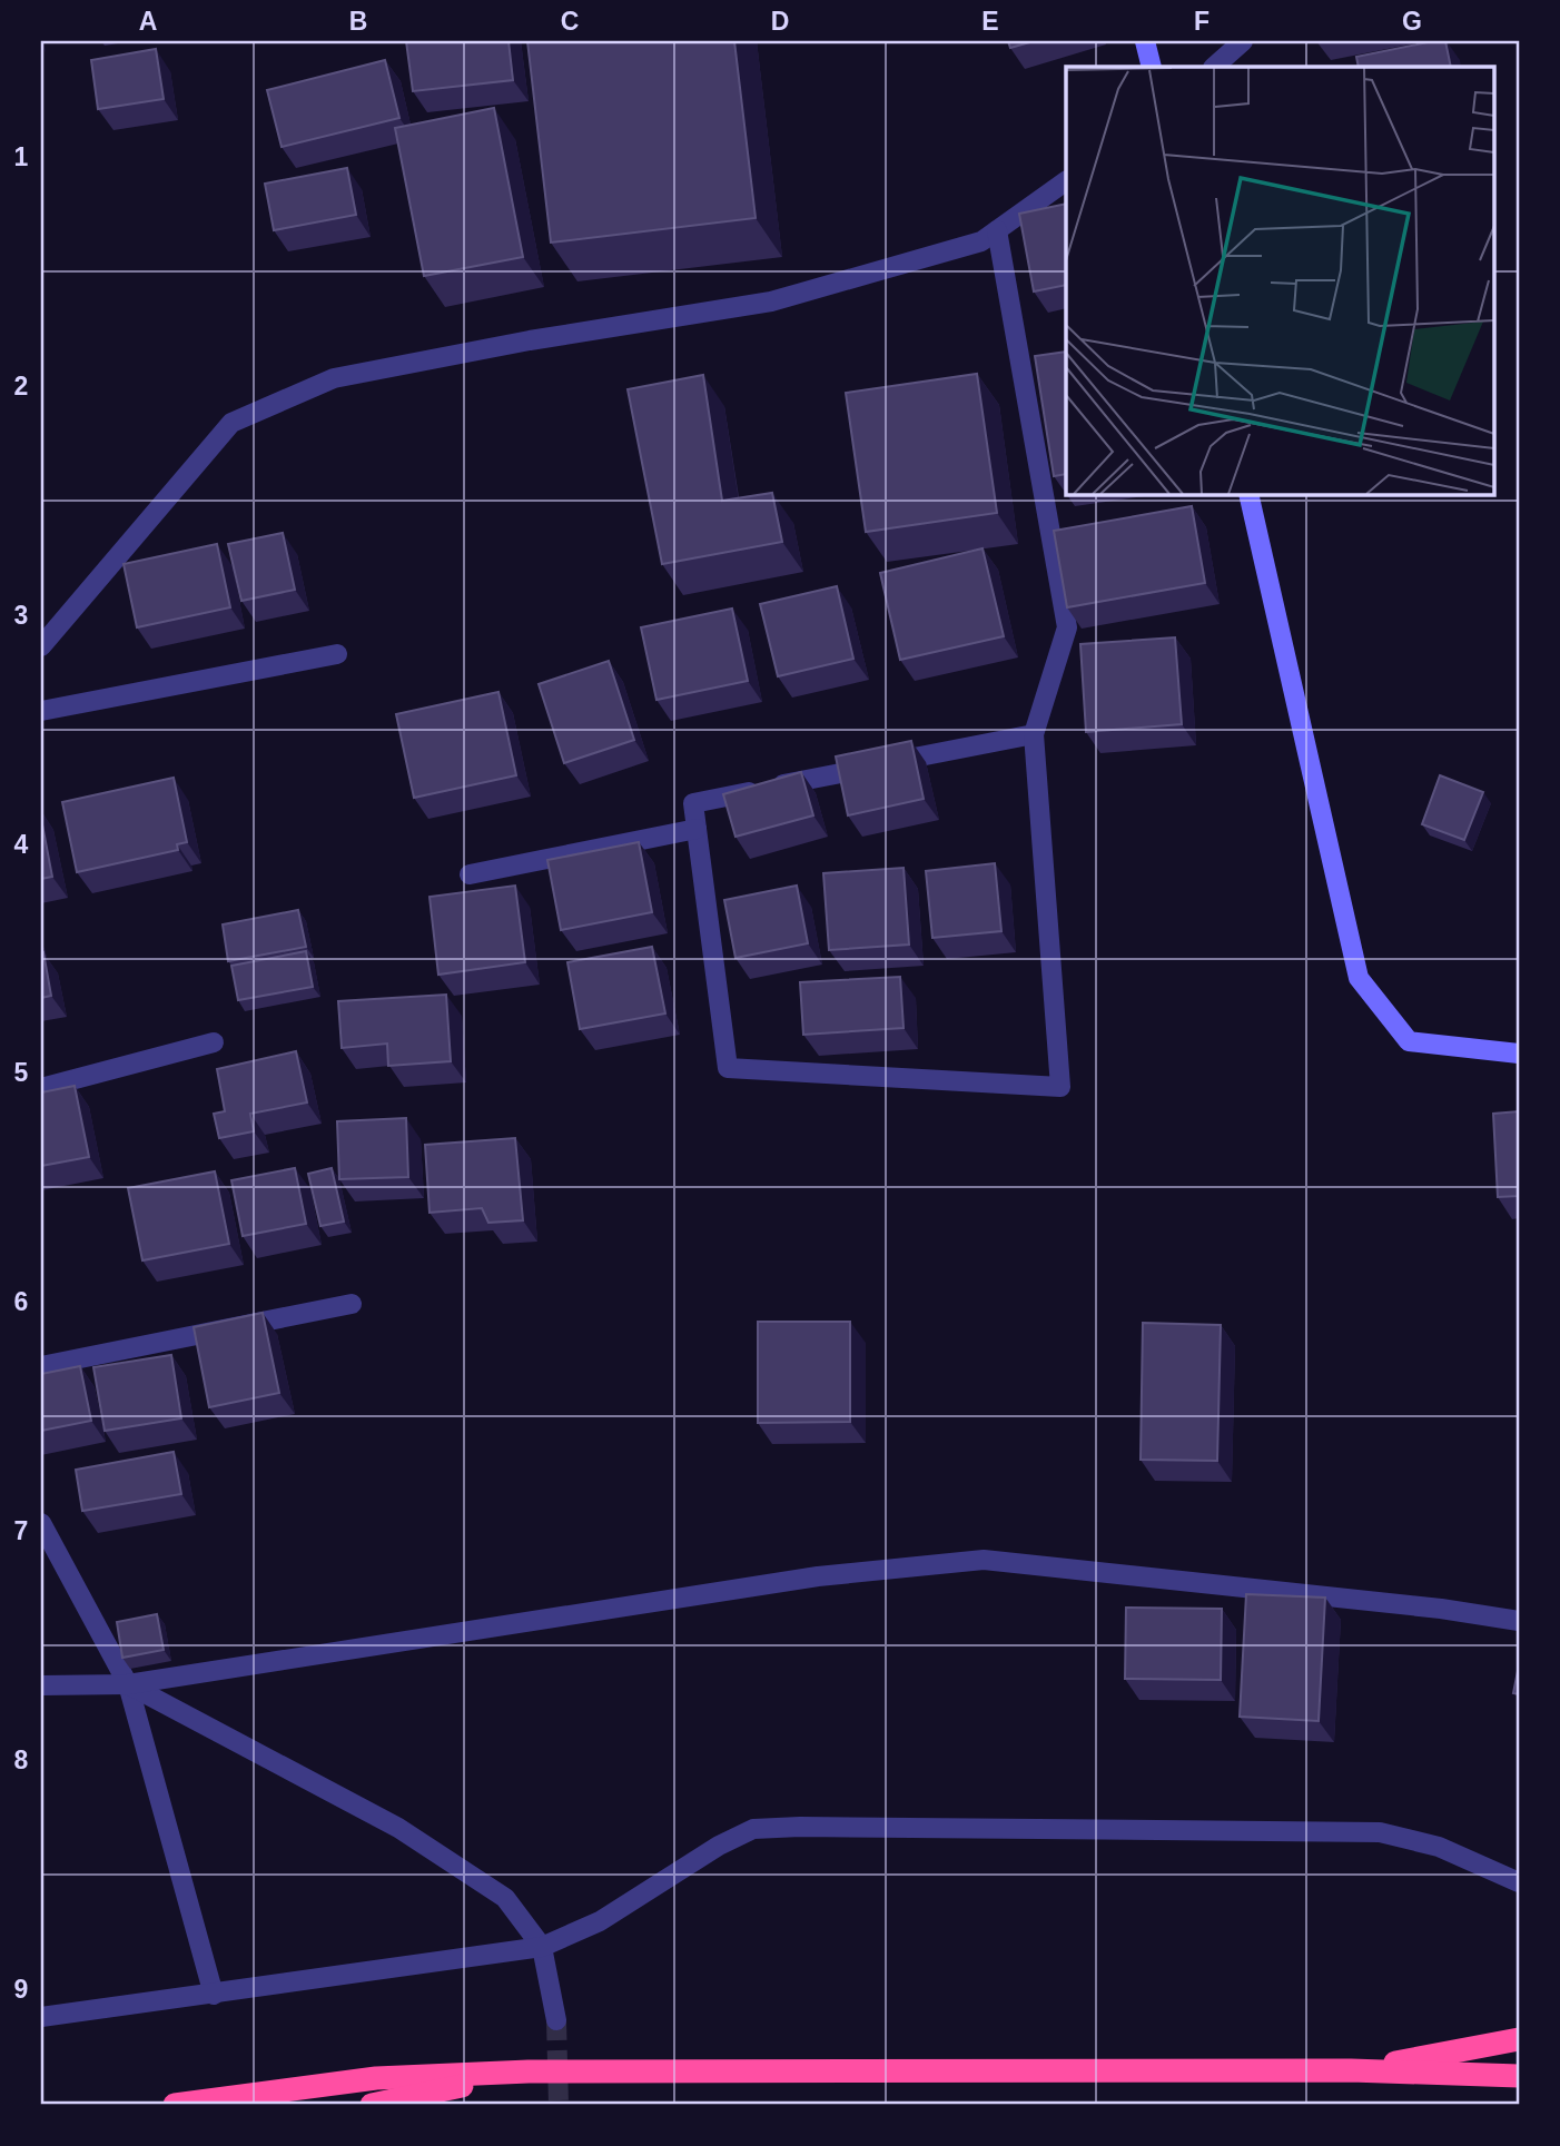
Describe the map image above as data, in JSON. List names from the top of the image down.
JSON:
{
  "grid": {
    "columns": [
      "A",
      "B",
      "C",
      "D",
      "E",
      "F",
      "G"
    ],
    "rows": [
      "1",
      "2",
      "3",
      "4",
      "5",
      "6",
      "7",
      "8",
      "9"
    ]
  }
}
